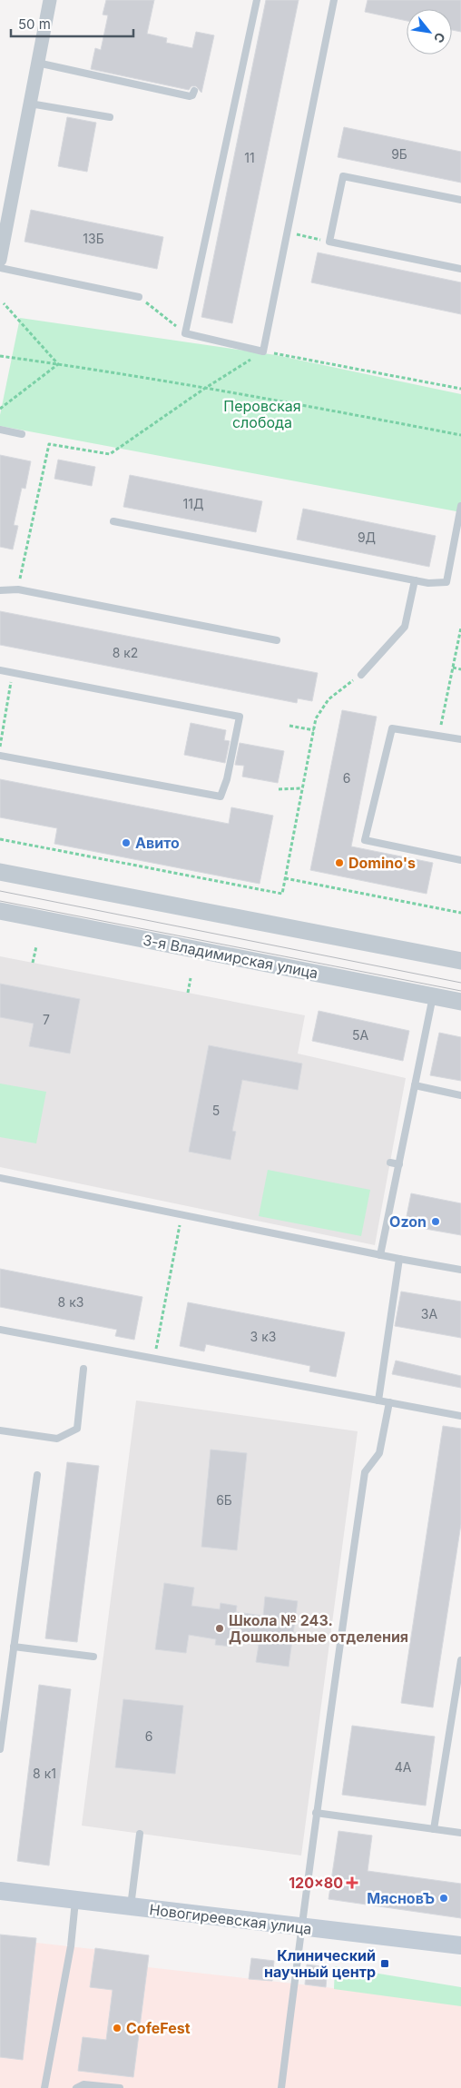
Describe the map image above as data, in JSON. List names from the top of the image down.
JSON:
{
  "streets": {
    "main road": ["Новогиреевская улица"],
    "street": ["3-я Владимирская улица"]
  },
  "parks": ["Перовская слобода"],
  "places": {
    "other": [
      "Авито",
      "Domino's",
      "Ozon",
      "Школа № 243. Дошкольные отделения",
      "МясновЪ",
      "CofeFest"
    ],
    "health": ["120x80"],
    "transit": ["Клинический научный центр"]
  },
  "house_numbers": [
    "9Б",
    "11",
    "13Б",
    "11Д",
    "9Д",
    "8 к2",
    "6",
    "7",
    "5А",
    "5",
    "8 к3",
    "3А",
    "3 к3",
    "6Б",
    "6",
    "4А",
    "8 к1"
  ],
  "scale_bar": "50 m",
  "north": "bottom right"
}
